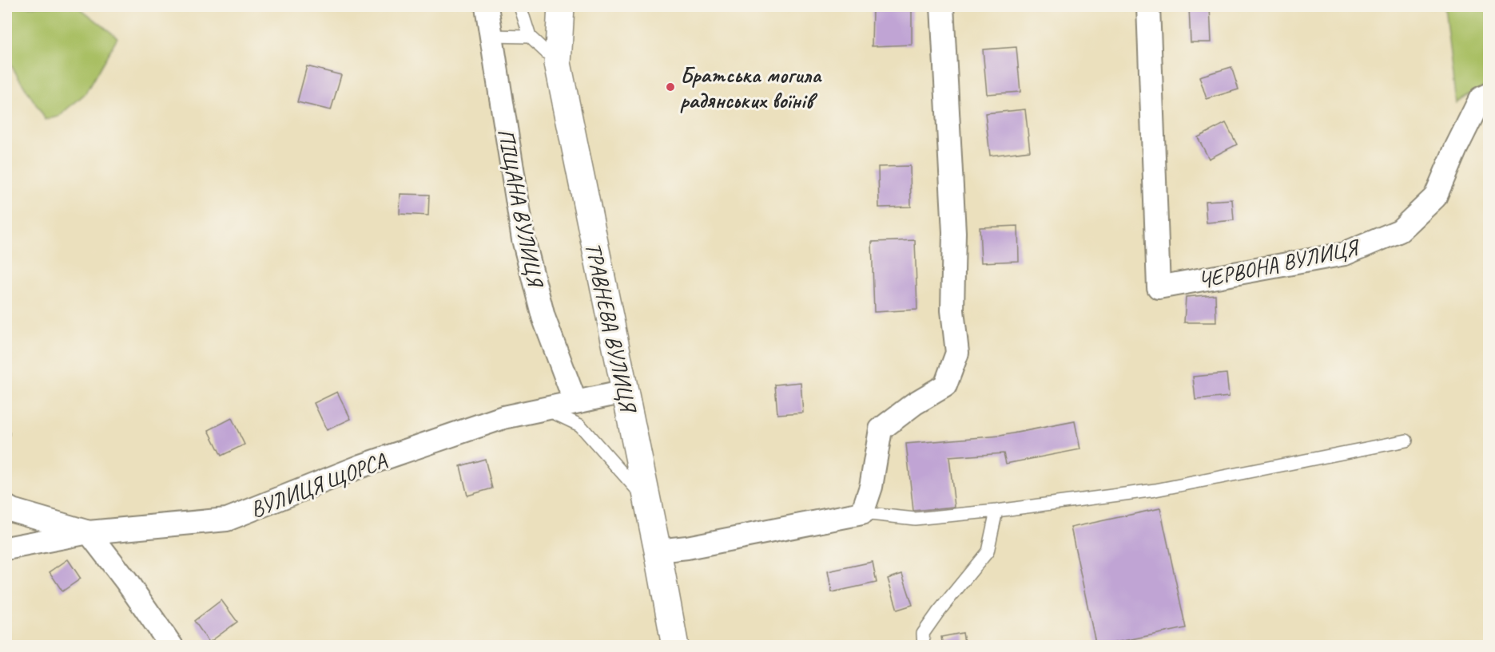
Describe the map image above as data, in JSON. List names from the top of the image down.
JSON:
{
  "streets": {
    "street": [
      "ПІЩАНА ВУЛИЦЯ",
      "ЧЕРВОНА ВУЛИЦЯ",
      "ТРАВНЕВА ВУЛИЦЯ",
      "ВУЛИЦЯ ЩОРСА"
    ]
  },
  "crossings": [
    ["ПІЩАНА ВУЛИЦЯ", "ВУЛИЦЯ ЩОРСА"],
    ["ТРАВНЕВА ВУЛИЦЯ", "ВУЛИЦЯ ЩОРСА"]
  ],
  "places": ["Братська могила радянських воїнів"]
}
